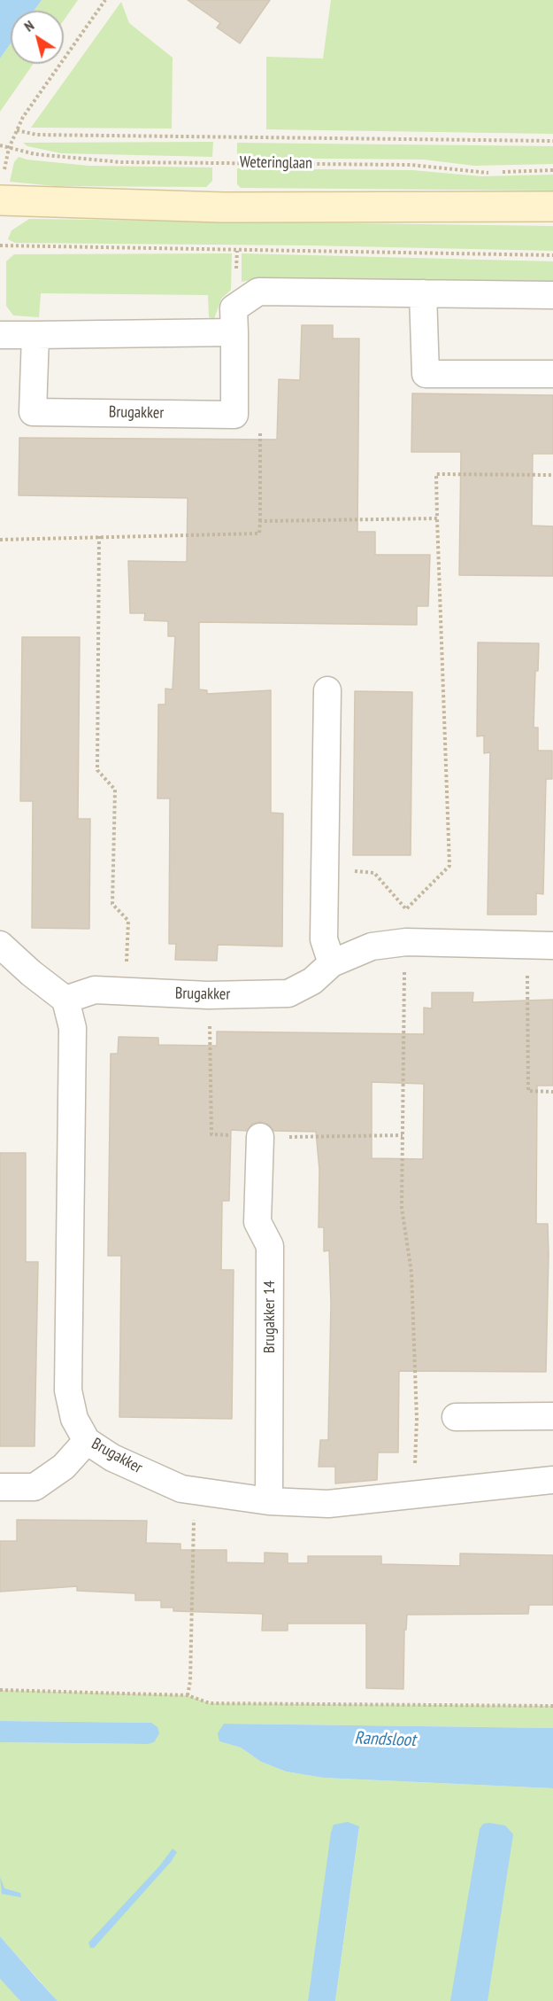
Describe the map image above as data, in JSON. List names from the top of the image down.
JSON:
{
  "streets": {
    "street": ["Brugakker", "Brugakker 14"],
    "path": ["Weteringlaan"]
  },
  "crossings": [
    ["Brugakker", "Brugakker 14"]
  ],
  "water": ["Randsloot"],
  "north": "top left"
}
